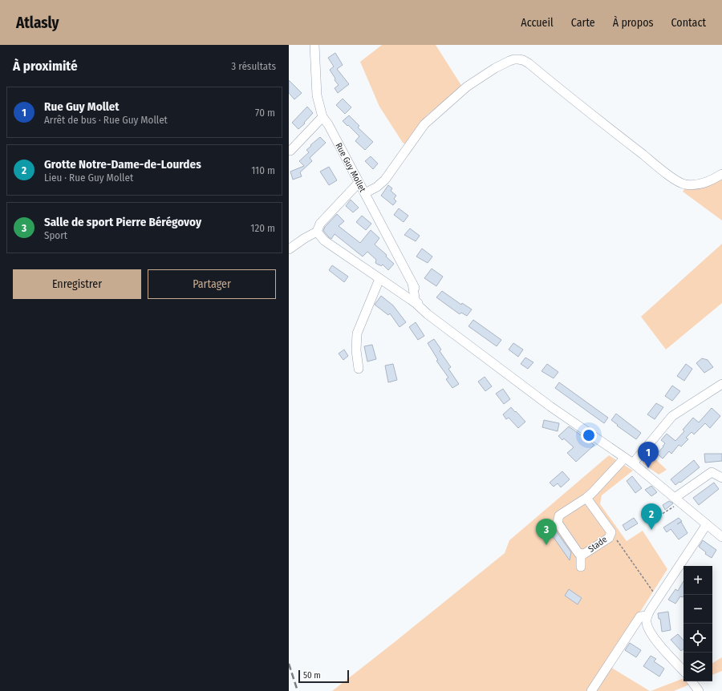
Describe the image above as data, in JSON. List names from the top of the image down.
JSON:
{
  "streets": {
    "street": ["Rue Guy Mollet", "Stade"]
  },
  "crossings": [
    ["Rue Guy Mollet", "Stade"]
  ],
  "scale_bar": "50 m",
  "page": {
    "header": "Atlasly",
    "nav": [
      "Accueil",
      "Carte",
      "À propos",
      "Contact"
    ],
    "heading": ["À proximité", "3 résultats"],
    "list": [
      {
        "mark": "1",
        "name": "Rue Guy Mollet",
        "note": "Arrêt de bus · Rue Guy Mollet",
        "value": "70 m"
      },
      {
        "mark": "2",
        "name": "Grotte Notre-Dame-de-Lourdes",
        "note": "Lieu · Rue Guy Mollet",
        "value": "110 m"
      },
      {
        "mark": "3",
        "name": "Salle de sport Pierre Bérégovoy",
        "note": "Sport",
        "value": "120 m"
      }
    ],
    "buttons": ["Enregistrer", "Partager"],
    "pins": ["1", "2", "3"],
    "map_buttons": ["+", "−"],
    "scale": "50 m"
  }
}
